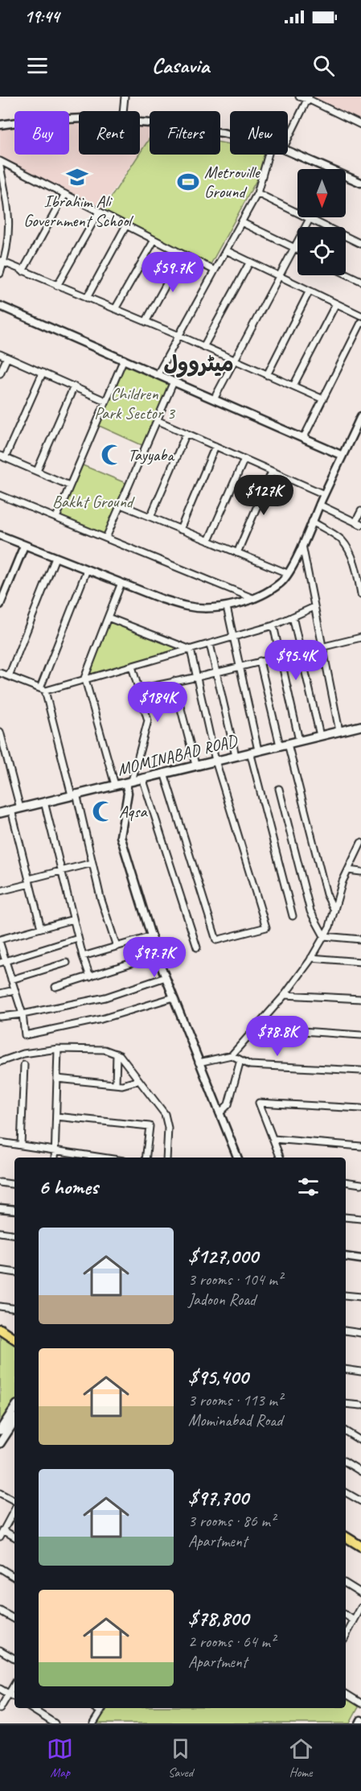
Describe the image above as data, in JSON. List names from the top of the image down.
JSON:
{
  "streets": {
    "main road": ["MOMINABAD ROAD"]
  },
  "districts": ["میٹروول"],
  "parks": ["Children Park Sector 3", "Bakht Ground"],
  "places": {
    "school or university": ["Ibrahim Ali Government School"],
    "sports": ["Metroville Ground"],
    "mosque": ["Tayyaba", "Aqsa"]
  },
  "north": "bottom",
  "page": {
    "status": "19:44",
    "header": "Casavia",
    "chip": [
      "Buy",
      "Rent",
      "Filters",
      "New"
    ],
    "price": [
      "$59.7K",
      "$127K",
      "$95.4K",
      "$184K",
      "$97.7K",
      "$78.8K"
    ],
    "heading": "6 homes",
    "list": [
      {
        "name": "$127,000",
        "note": "3 rooms · 104 m² · Jadoon Road"
      },
      {
        "name": "$95,400",
        "note": "3 rooms · 113 m² · Mominabad Road"
      },
      {
        "name": "$97,700",
        "note": "3 rooms · 86 m² · Apartment"
      },
      {
        "name": "$78,800",
        "note": "2 rooms · 64 m² · Apartment"
      }
    ],
    "tabs": ["Map", "Saved", "Home"]
  }
}
